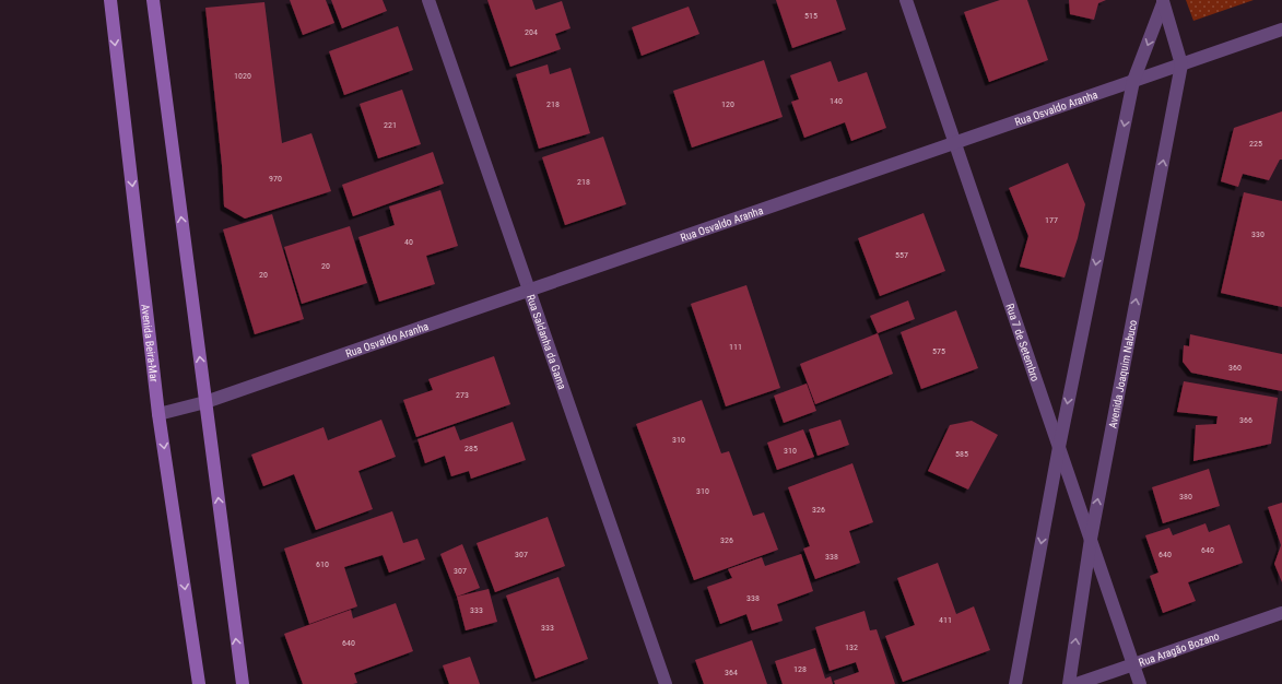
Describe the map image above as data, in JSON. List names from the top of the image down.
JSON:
{
  "streets": {
    "street": [
      "Rua Osvaldo Aranha",
      "Avenida Beira-Mar",
      "Rua Saldanha da Gama",
      "Rua 7 de Setembro",
      "Avenida Joaquim Nabuco",
      "Rua Aragão Bozano"
    ]
  },
  "crossings": [
    ["Rua Osvaldo Aranha", "Avenida Beira-Mar"],
    ["Rua Osvaldo Aranha", "Rua Saldanha da Gama"],
    ["Rua Osvaldo Aranha", "Rua 7 de Setembro"],
    ["Rua Osvaldo Aranha", "Avenida Joaquim Nabuco"],
    ["Rua 7 de Setembro", "Avenida Joaquim Nabuco"],
    ["Rua 7 de Setembro", "Rua Aragão Bozano"]
  ],
  "house_numbers": [
    "515",
    "204",
    "1020",
    "140",
    "218",
    "120",
    "221",
    "225",
    "970",
    "218",
    "177",
    "330",
    "40",
    "557",
    "20",
    "20",
    "111",
    "575",
    "360",
    "273",
    "366",
    "310",
    "285",
    "310",
    "585",
    "310",
    "380",
    "326",
    "326",
    "640",
    "307",
    "640",
    "338",
    "610",
    "307",
    "338",
    "333",
    "411",
    "333",
    "640",
    "132",
    "128",
    "364"
  ]
}
